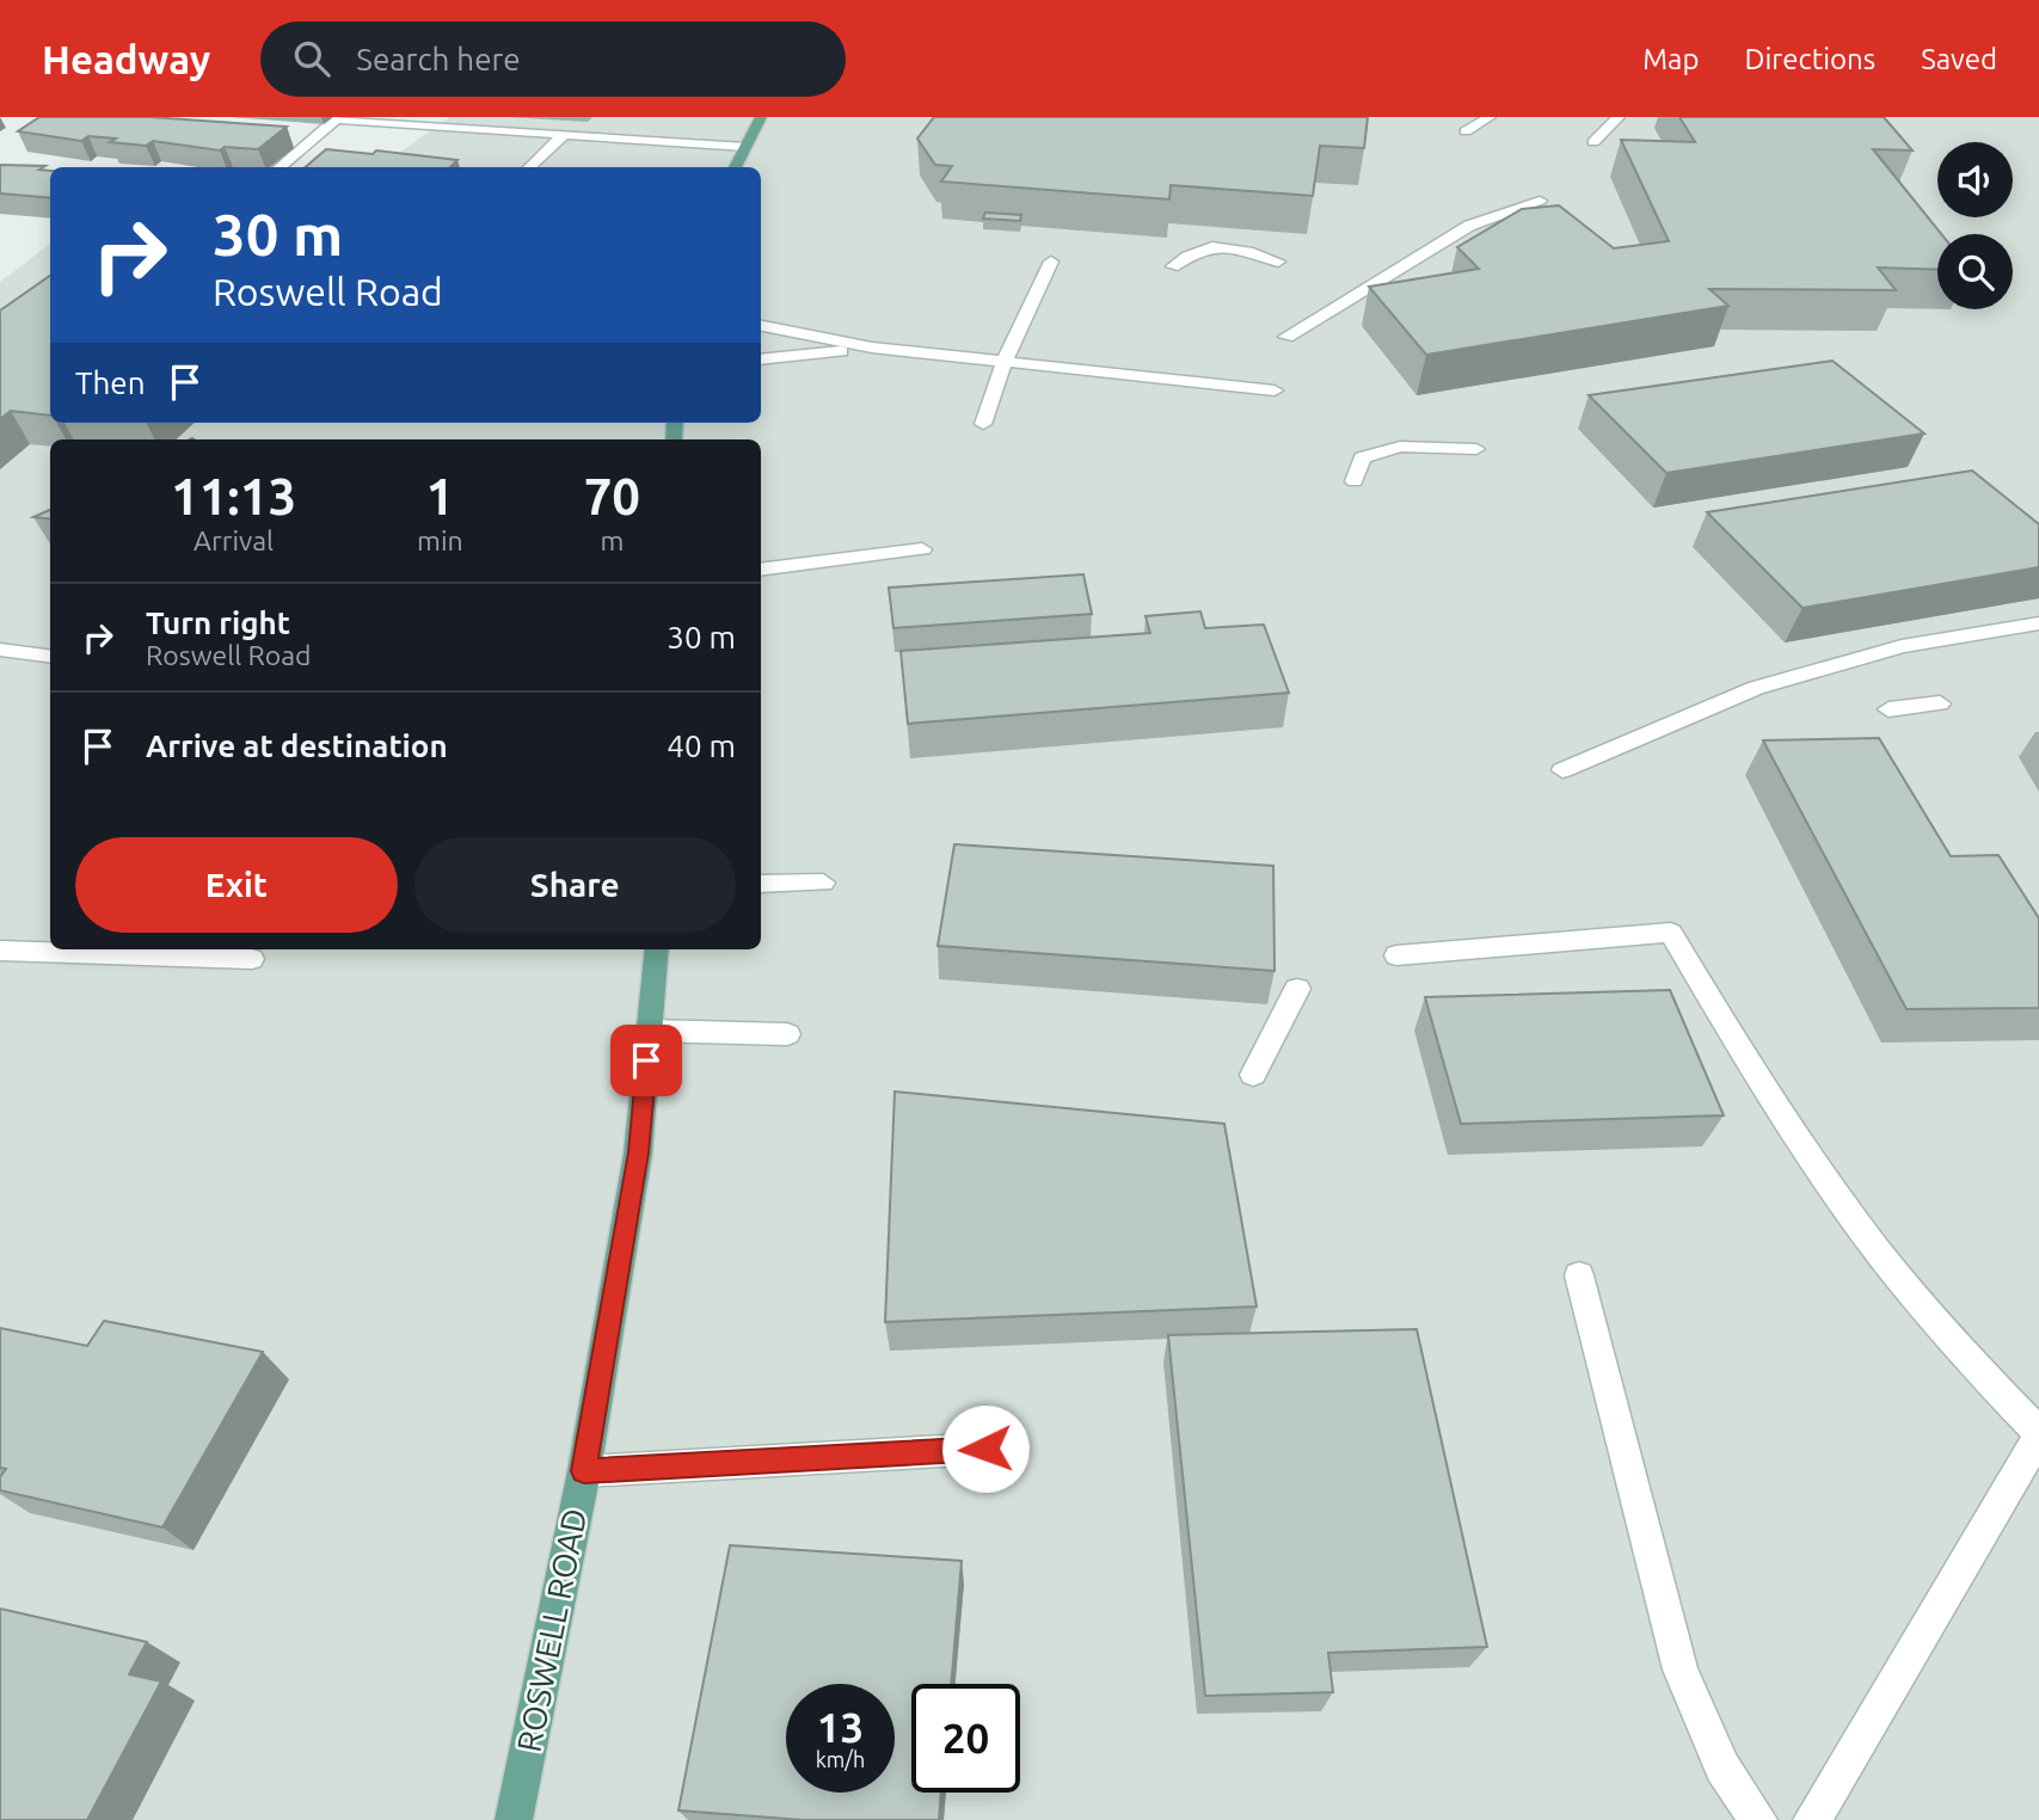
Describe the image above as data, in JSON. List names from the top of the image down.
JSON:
{
  "streets": {
    "main road": ["ROSWELL ROAD"]
  },
  "page": {
    "header": "Headway",
    "search": "Search here",
    "nav": ["Map", "Directions", "Saved"],
    "turn": ["30 m", "Roswell Road"],
    "then": "Then",
    "eta": [
      "11:13",
      "Arrival",
      "1",
      "min",
      "70",
      "m"
    ],
    "list": [
      {
        "name": "Turn right",
        "note": "Roswell Road",
        "value": "30 m"
      },
      {
        "name": "Arrive at destination",
        "value": "40 m"
      }
    ],
    "buttons": ["Exit", "Share"],
    "speed": "13 km/h",
    "limit": "20"
  }
}
